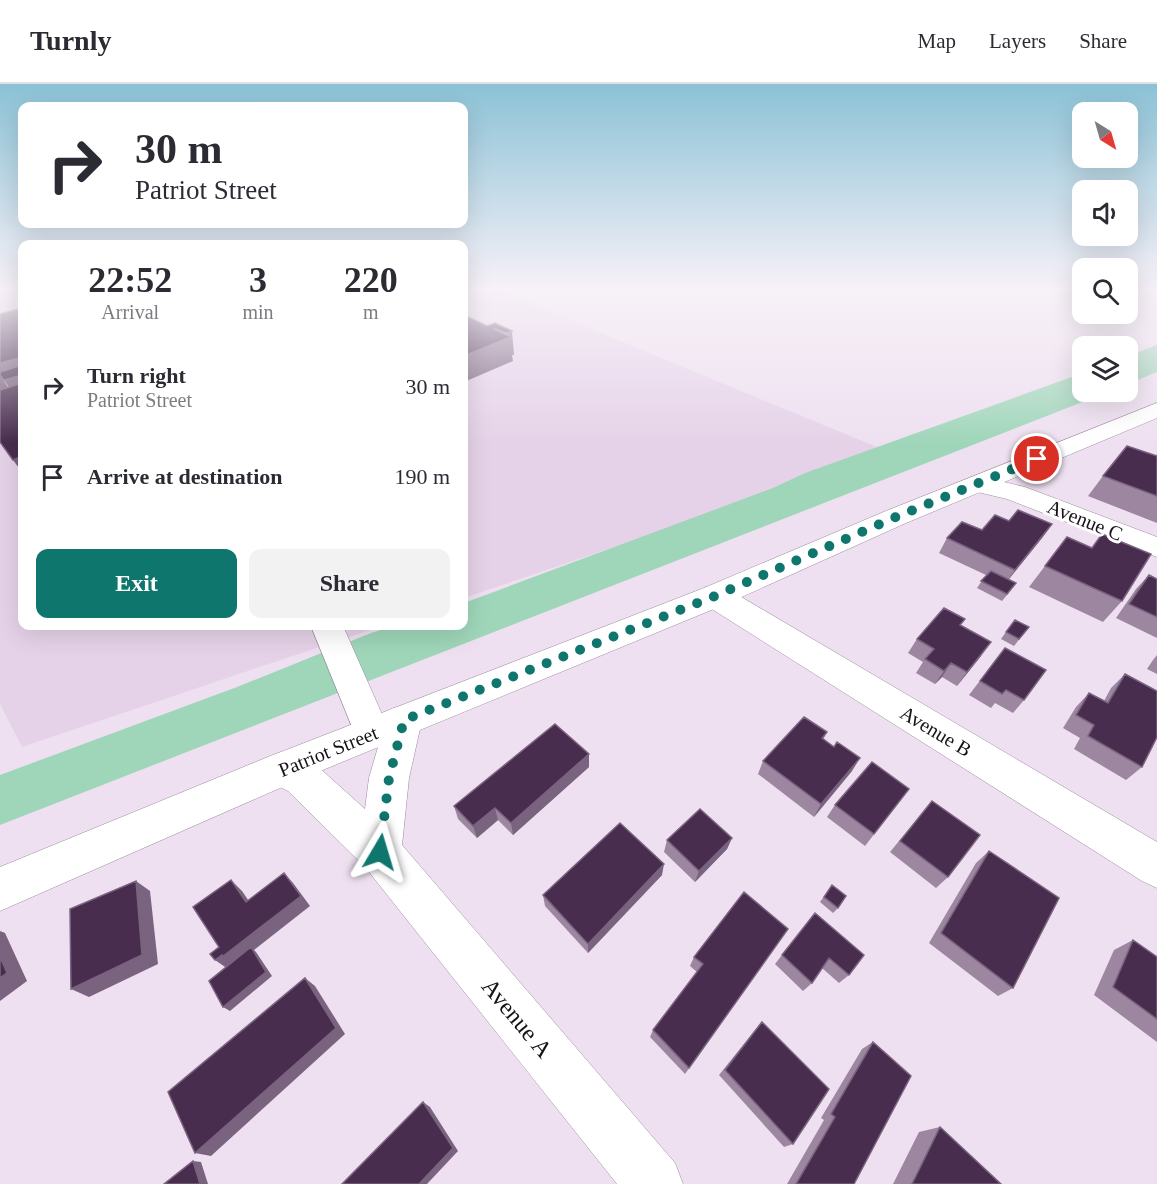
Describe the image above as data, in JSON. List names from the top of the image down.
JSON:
{
  "streets": {
    "main road": [
      "Avenue C",
      "Avenue B",
      "Patriot Street",
      "Avenue A"
    ]
  },
  "crossings": [
    ["Avenue C", "Patriot Street"],
    ["Avenue B", "Patriot Street"],
    ["Patriot Street", "Avenue A"]
  ],
  "north": "bottom right",
  "page": {
    "header": "Turnly",
    "nav": ["Map", "Layers", "Share"],
    "turn": ["30 m", "Patriot Street"],
    "eta": [
      "22:52",
      "Arrival",
      "3",
      "min",
      "220",
      "m"
    ],
    "list": [
      {
        "name": "Turn right",
        "note": "Patriot Street",
        "value": "30 m"
      },
      {
        "name": "Arrive at destination",
        "value": "190 m"
      }
    ],
    "buttons": ["Exit", "Share"]
  }
}
